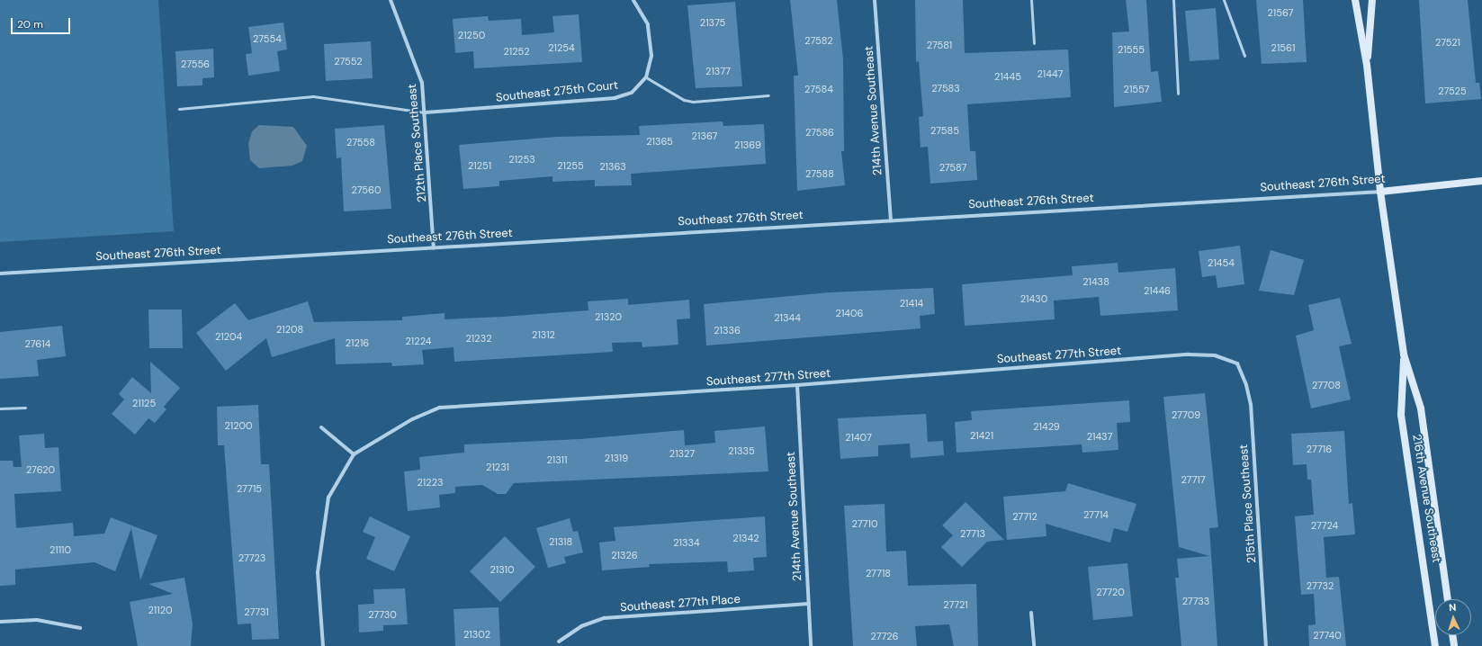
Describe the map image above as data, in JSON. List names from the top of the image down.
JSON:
{
  "streets": {
    "street": [
      "Southeast 275th Court",
      "214th Avenue Southeast",
      "212th Place Southeast",
      "Southeast 276th Street",
      "Southeast 277th Street",
      "216th Avenue Southeast",
      "215th Place Southeast",
      "Southeast 277th Place"
    ]
  },
  "crossings": [
    ["Southeast 275th Court", "212th Place Southeast"],
    ["214th Avenue Southeast", "Southeast 276th Street"],
    ["214th Avenue Southeast", "Southeast 277th Street"],
    ["214th Avenue Southeast", "Southeast 277th Place"],
    ["212th Place Southeast", "Southeast 276th Street"],
    ["Southeast 276th Street", "216th Avenue Southeast"],
    ["Southeast 277th Street", "215th Place Southeast"]
  ],
  "house_numbers": [
    "21567",
    "21375",
    "21250",
    "27554",
    "27582",
    "27521",
    "27581",
    "21254",
    "21561",
    "21555",
    "21252",
    "27552",
    "27556",
    "21377",
    "21447",
    "21445",
    "27583",
    "27584",
    "21557",
    "27525",
    "27585",
    "27586",
    "21367",
    "21365",
    "27558",
    "21369",
    "21253",
    "21251",
    "21255",
    "21363",
    "27587",
    "27588",
    "27560",
    "21454",
    "21438",
    "21446",
    "21430",
    "21414",
    "21406",
    "21320",
    "21344",
    "21208",
    "21336",
    "21312",
    "21204",
    "21232",
    "21224",
    "21216",
    "27614",
    "27708",
    "21125",
    "27709",
    "21200",
    "21429",
    "21421",
    "21437",
    "21407",
    "27716",
    "21335",
    "21327",
    "21319",
    "21311",
    "21231",
    "27620",
    "27717",
    "21223",
    "27715",
    "27714",
    "27712",
    "27710",
    "27724",
    "27713",
    "21342",
    "21318",
    "21334",
    "21110",
    "21326",
    "27723",
    "21310",
    "27718",
    "27732",
    "27720",
    "27733",
    "27721",
    "21120",
    "27731",
    "27730",
    "21302",
    "27740",
    "27726"
  ],
  "scale_bar": "20 m",
  "north": "top"
}
